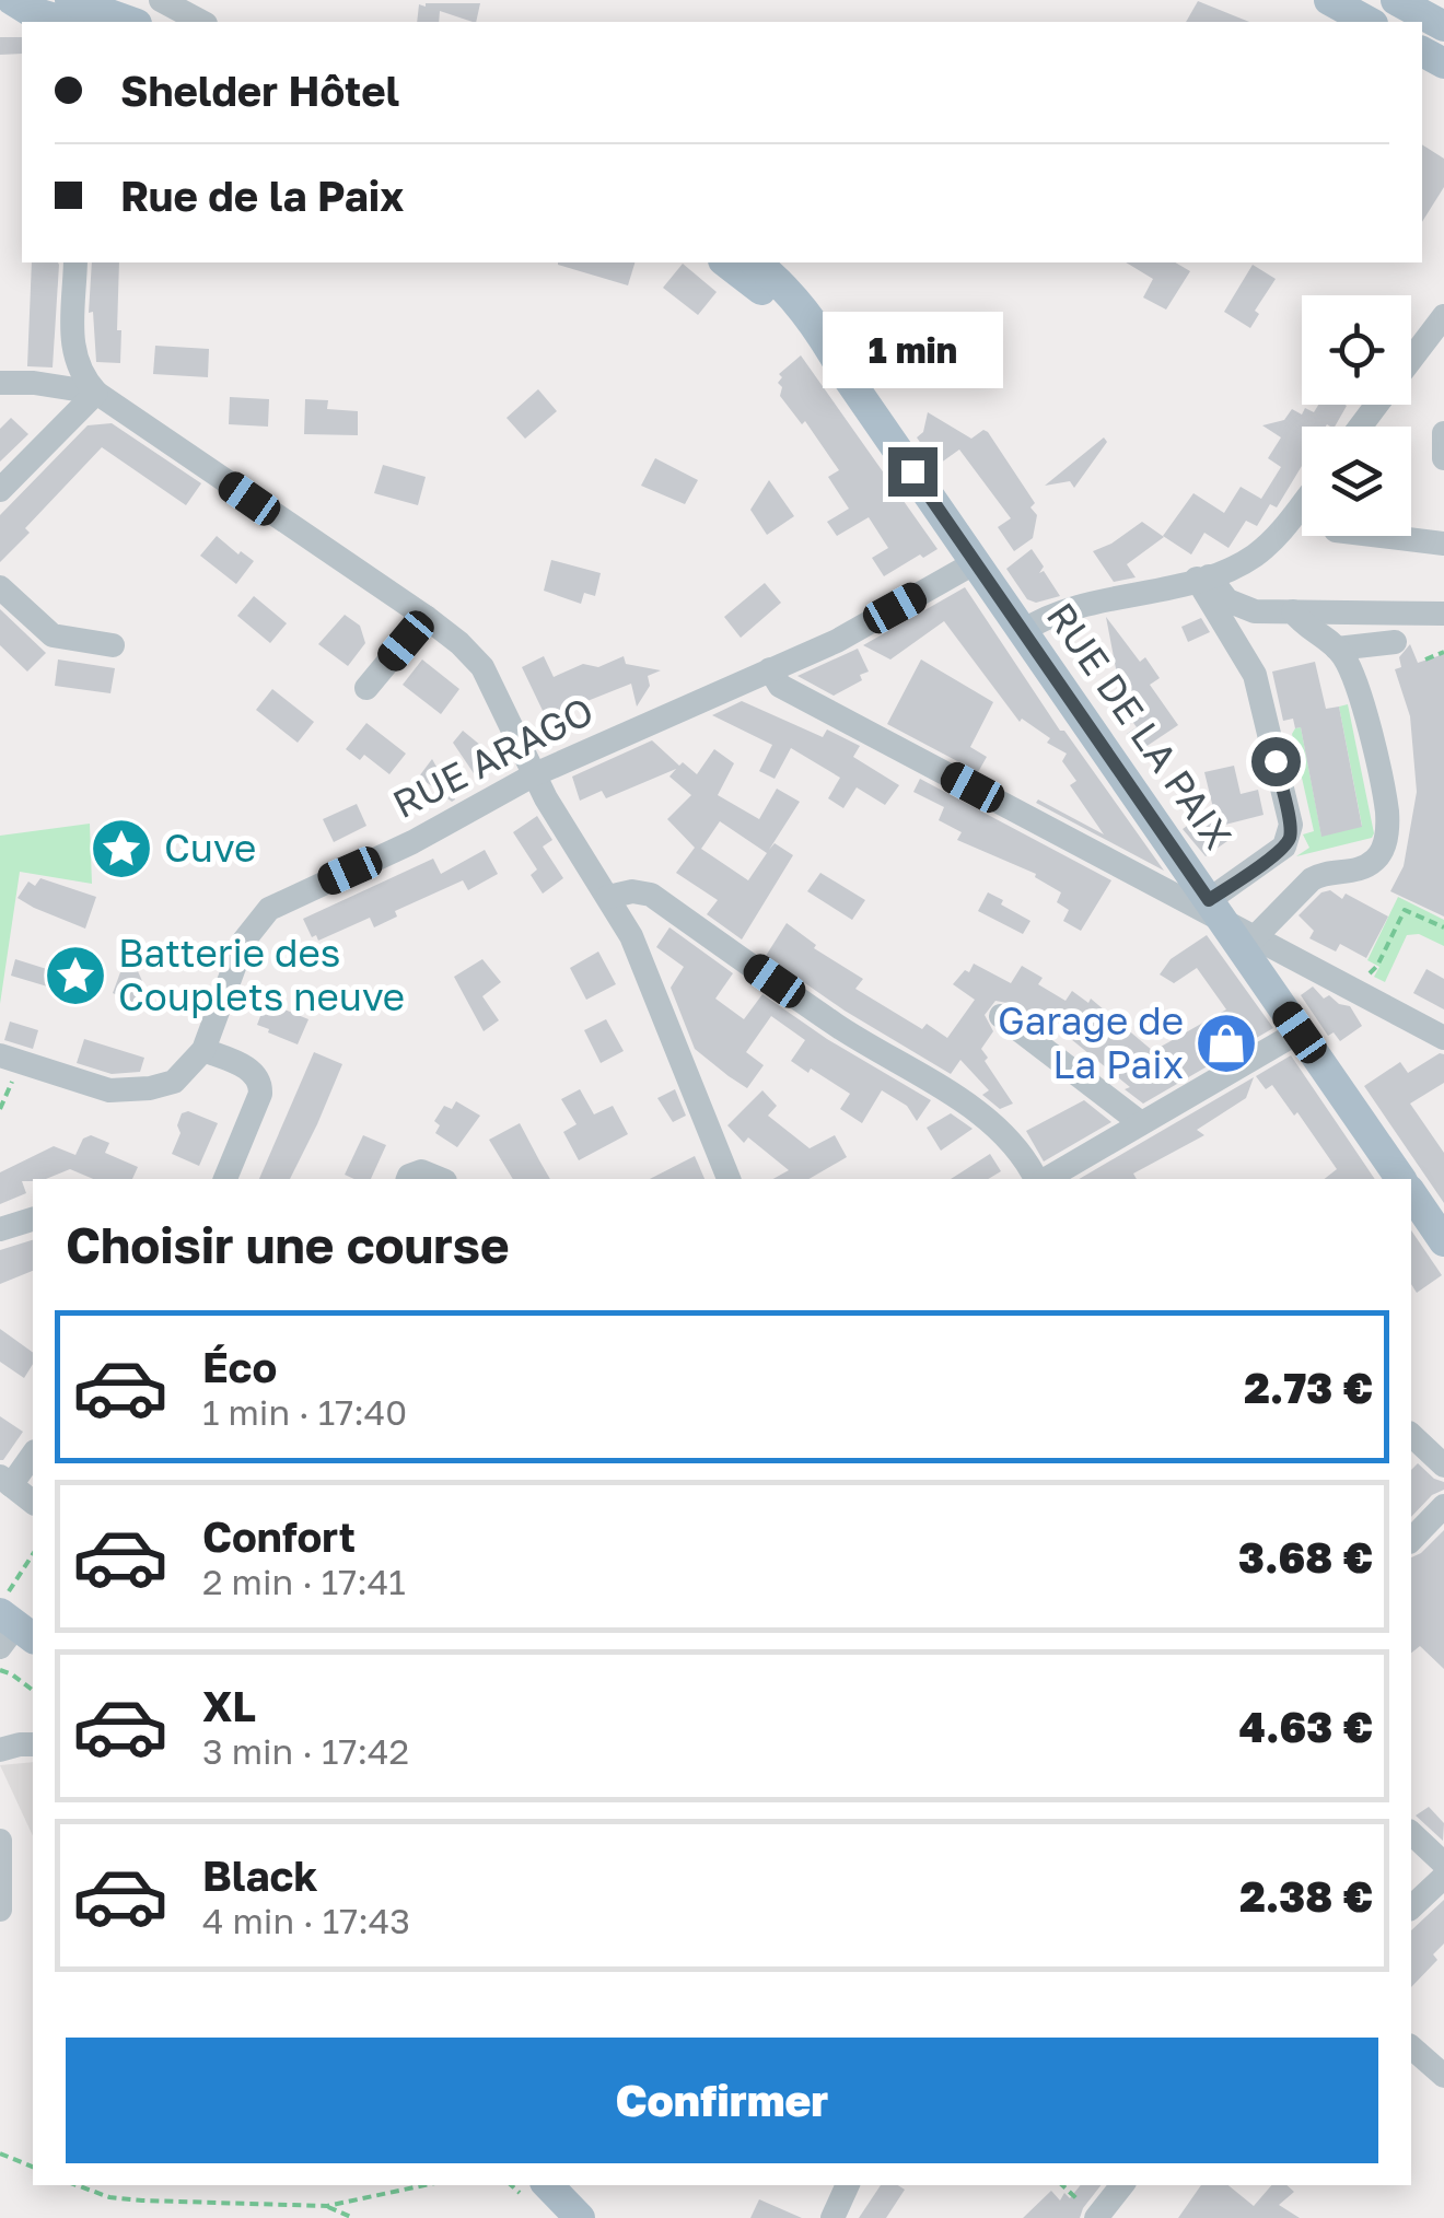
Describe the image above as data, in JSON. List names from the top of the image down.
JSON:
{
  "streets": {
    "main road": ["RUE DE LA PAIX"],
    "street": ["RUE ARAGO"]
  },
  "crossings": [
    ["RUE DE LA PAIX", "RUE ARAGO"]
  ],
  "places": {
    "place": ["Cuve", "Batterie des Couplets neuve"],
    "shop": ["Garage de La Paix"]
  },
  "page": {
    "banner": ["Shelder Hôtel", "Rue de la Paix"],
    "bubble": "1 min",
    "heading": "Choisir une course",
    "list": [
      {
        "name": "Éco",
        "note": "1 min · 17:40",
        "value": "2.73 €"
      },
      {
        "name": "Confort",
        "note": "2 min · 17:41",
        "value": "3.68 €"
      },
      {
        "name": "XL",
        "note": "3 min · 17:42",
        "value": "4.63 €"
      },
      {
        "name": "Black",
        "note": "4 min · 17:43",
        "value": "2.38 €"
      }
    ],
    "buttons": "Confirmer"
  }
}
